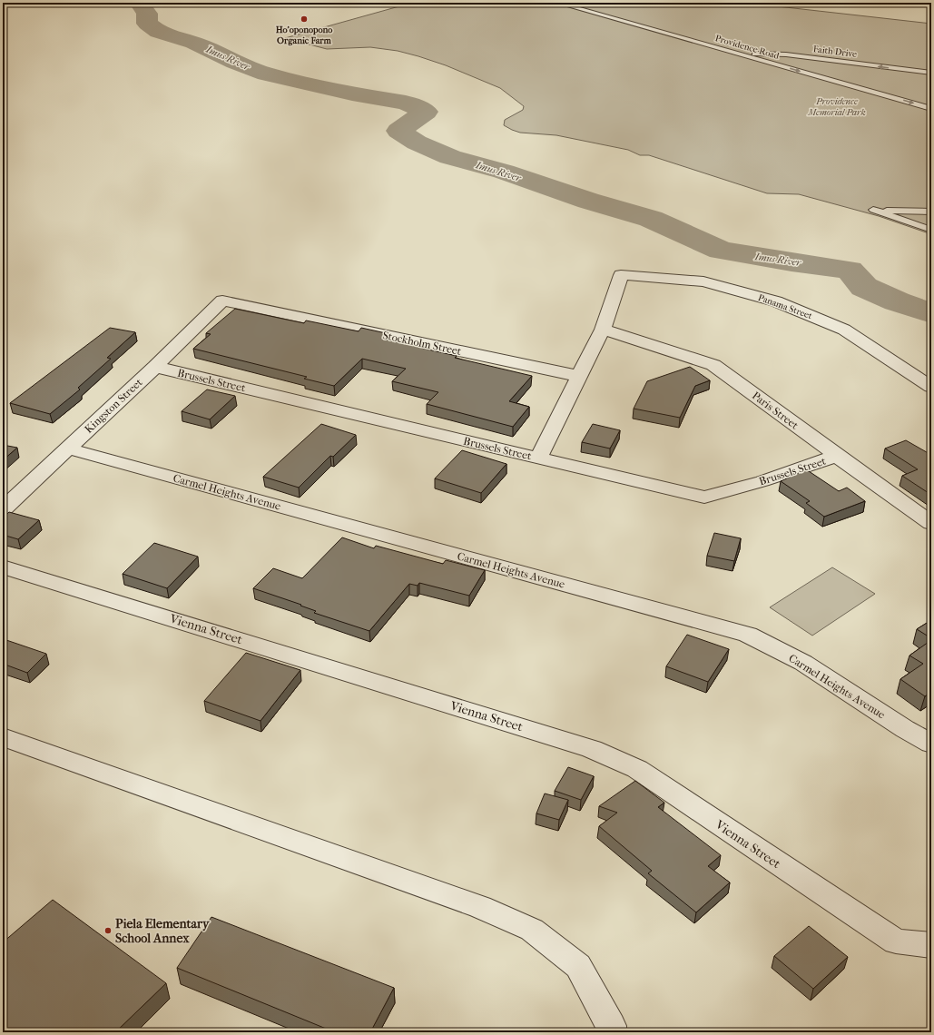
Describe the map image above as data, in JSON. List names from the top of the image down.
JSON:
{
  "streets": {
    "street": [
      "Panama Street",
      "Stockholm Street",
      "Brussels Street",
      "Kingston Street",
      "Paris Street",
      "Carmel Heights Avenue",
      "Vienna Street"
    ],
    "lane": ["Providence Road", "Faith Drive"]
  },
  "crossings": [
    ["Providence Road", "Faith Drive"],
    ["Panama Street", "Paris Street"],
    ["Stockholm Street", "Kingston Street"],
    ["Brussels Street", "Kingston Street"],
    ["Brussels Street", "Paris Street"],
    ["Kingston Street", "Carmel Heights Avenue"]
  ],
  "one_way": ["Providence Road", "Faith Drive"],
  "water": ["Imus River"],
  "parks": ["Providence Memorial Park"],
  "places": ["Ho'oponopono Organic Farm", "Piela Elementary School Annex"]
}
